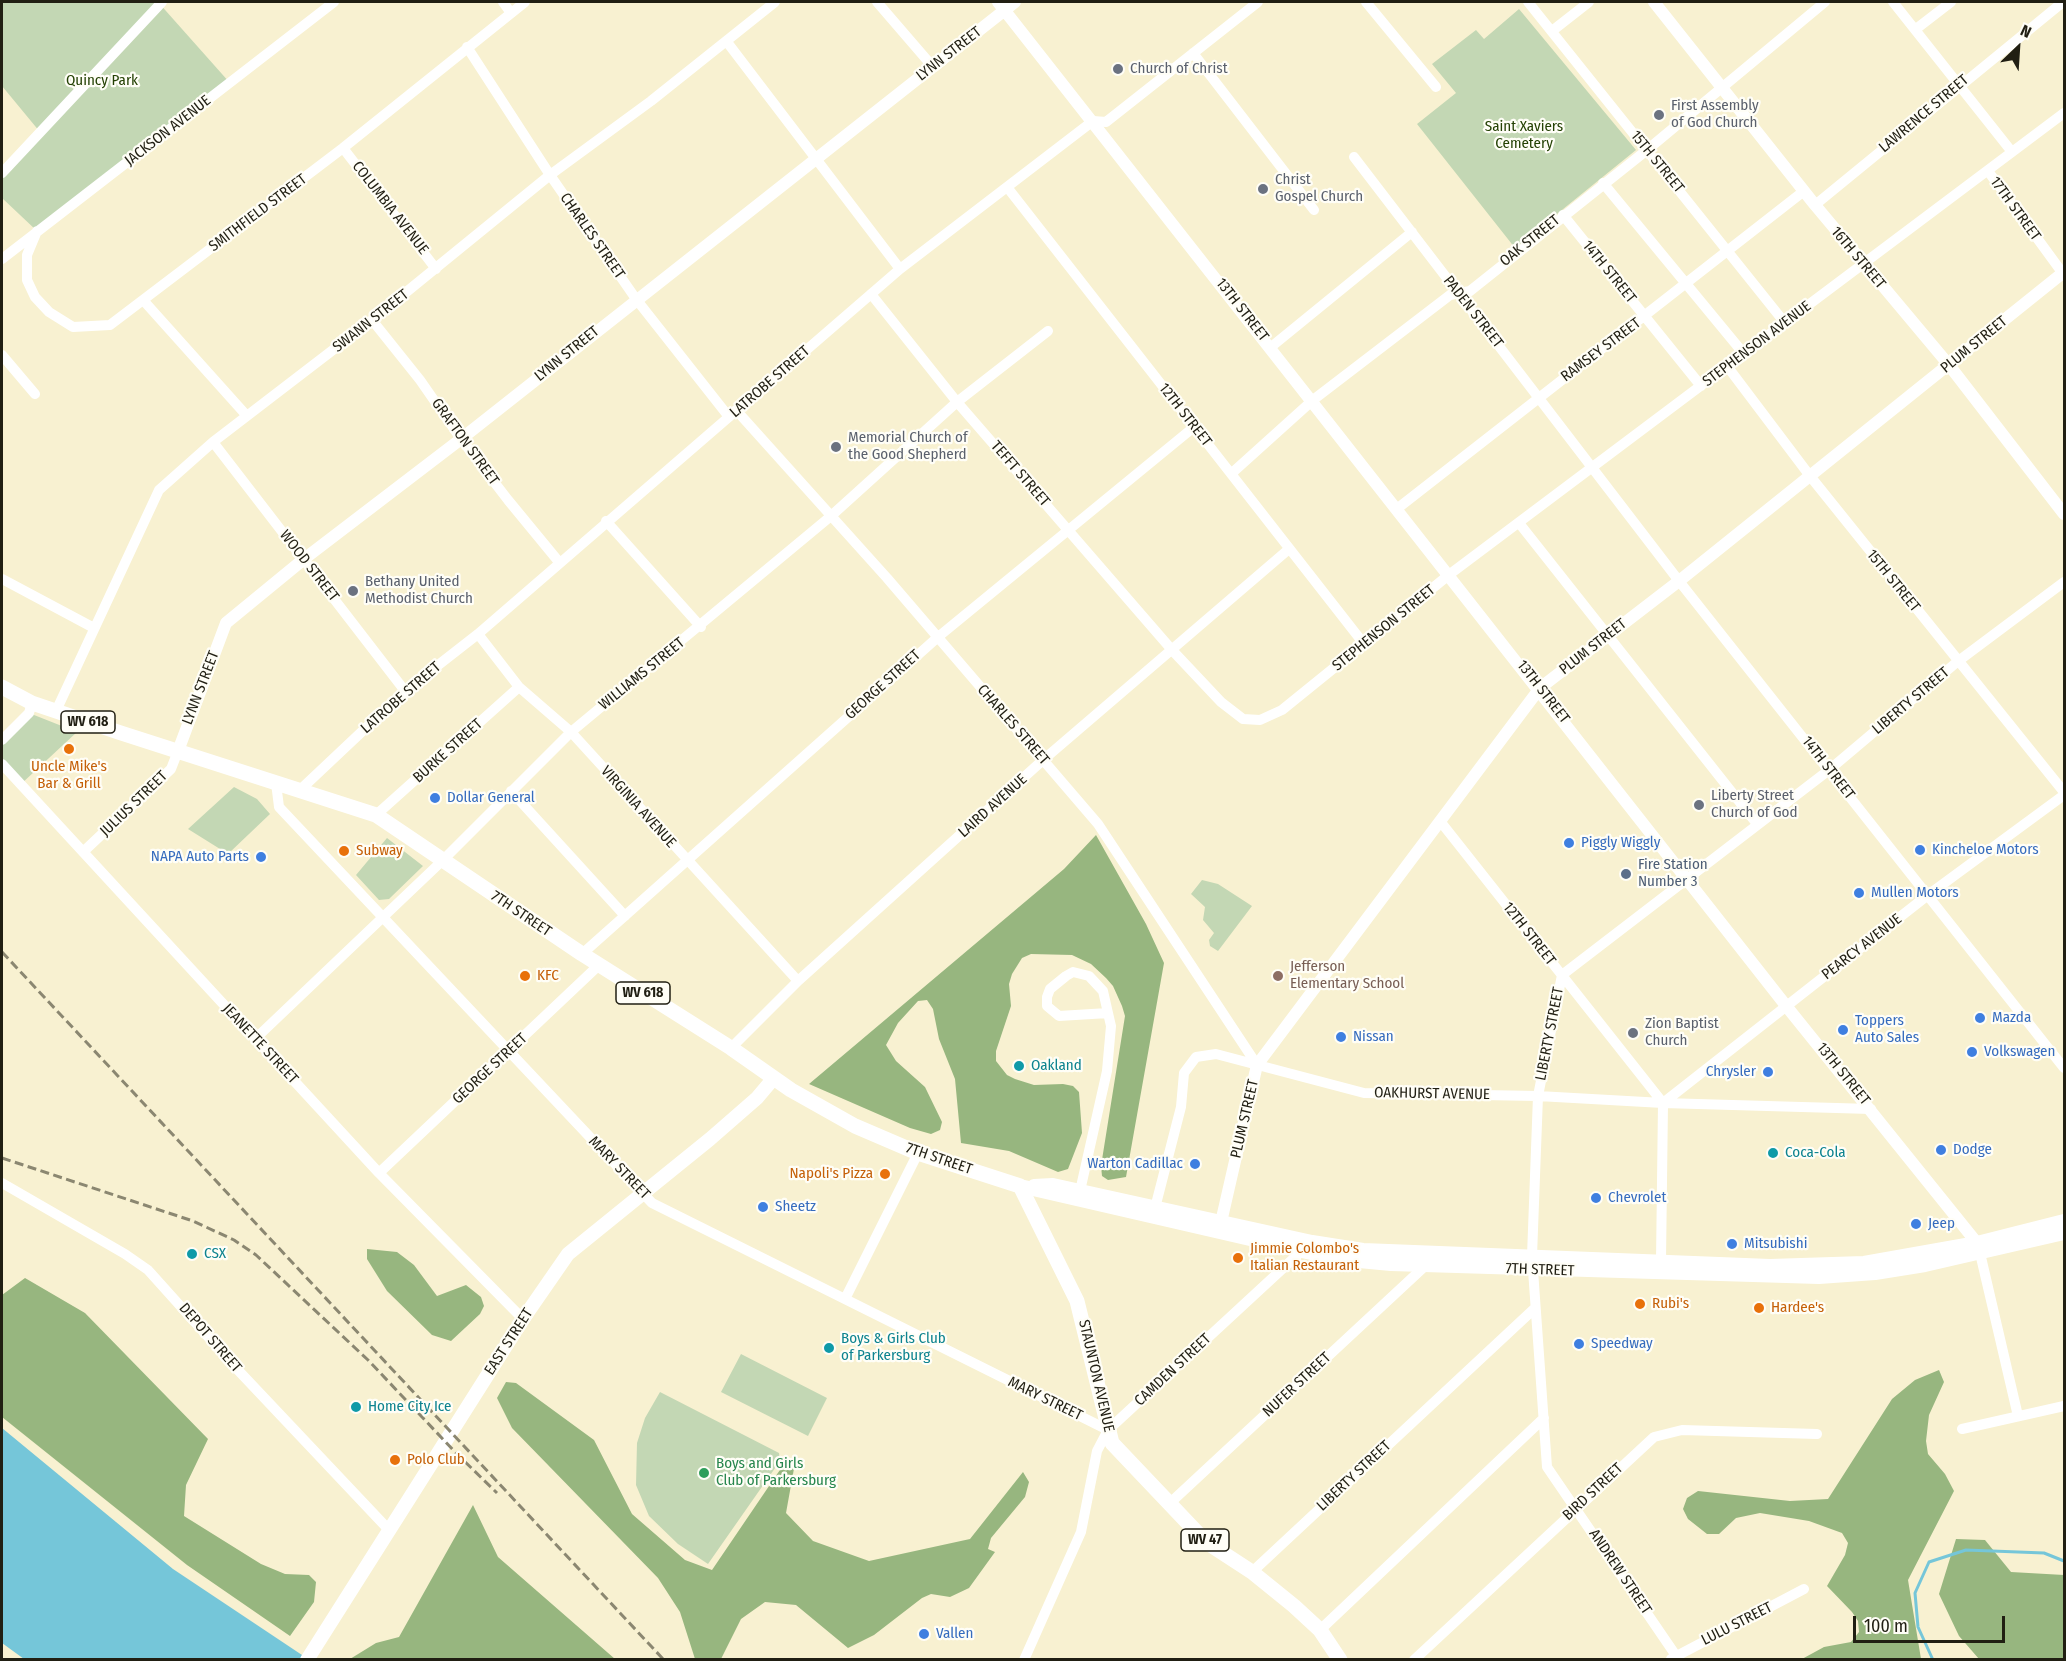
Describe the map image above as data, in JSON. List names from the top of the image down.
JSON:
{
  "streets": {
    "main road": [
      "WV 618",
      "7TH STREET",
      "EAST STREET",
      "STAUNTON AVENUE",
      "WV 47"
    ],
    "street": [
      "LYNN STREET",
      "LAWRENCE STREET",
      "JACKSON AVENUE",
      "15TH STREET",
      "COLUMBIA AVENUE",
      "17TH STREET",
      "SMITHFIELD STREET",
      "CHARLES STREET",
      "OAK STREET",
      "16TH STREET",
      "14TH STREET",
      "13TH STREET",
      "PADEN STREET",
      "SWANN STREET",
      "STEPHENSON AVENUE",
      "PLUM STREET",
      "RAMSEY STREET",
      "LATROBE STREET",
      "12TH STREET",
      "GRAFTON STREET",
      "TEFFT STREET",
      "WOOD STREET",
      "STEPHENSON STREET",
      "WILLIAMS STREET",
      "GEORGE STREET",
      "LIBERTY STREET",
      "BURKE STREET",
      "JULIUS STREET",
      "LAIRD AVENUE",
      "VIRGINIA AVENUE",
      "PEARCY AVENUE",
      "JEANETTE STREET",
      "OAKHURST AVENUE",
      "MARY STREET",
      "DEPOT STREET",
      "CAMDEN STREET",
      "NUFER STREET",
      "BIRD STREET",
      "ANDREW STREET",
      "LULU STREET"
    ]
  },
  "crossings": [
    ["LYNN STREET", "CHARLES STREET"],
    ["LYNN STREET", "13TH STREET"],
    ["LYNN STREET", "GRAFTON STREET"],
    ["LYNN STREET", "WOOD STREET"],
    ["LYNN STREET", "JULIUS STREET"],
    ["LYNN STREET", "7TH STREET"],
    ["LAWRENCE STREET", "16TH STREET"],
    ["JACKSON AVENUE", "SMITHFIELD STREET"],
    ["15TH STREET", "OAK STREET"],
    ["15TH STREET", "STEPHENSON AVENUE"],
    ["15TH STREET", "PLUM STREET"],
    ["15TH STREET", "RAMSEY STREET"],
    ["15TH STREET", "LIBERTY STREET"],
    ["15TH STREET", "PEARCY AVENUE"],
    ["COLUMBIA AVENUE", "SMITHFIELD STREET"],
    ["COLUMBIA AVENUE", "SWANN STREET"],
    ["17TH STREET", "STEPHENSON AVENUE"],
    ["17TH STREET", "PLUM STREET"],
    ["SMITHFIELD STREET", "CHARLES STREET"],
    ["CHARLES STREET", "SWANN STREET"],
    ["CHARLES STREET", "PLUM STREET"],
    ["CHARLES STREET", "LATROBE STREET"],
    ["CHARLES STREET", "WILLIAMS STREET"],
    ["CHARLES STREET", "GEORGE STREET"],
    ["CHARLES STREET", "LAIRD AVENUE"],
    ["CHARLES STREET", "OAKHURST AVENUE"],
    ["OAK STREET", "16TH STREET"],
    ["OAK STREET", "14TH STREET"],
    ["OAK STREET", "13TH STREET"],
    ["OAK STREET", "PADEN STREET"],
    ["OAK STREET", "12TH STREET"],
    ["16TH STREET", "STEPHENSON AVENUE"],
    ["16TH STREET", "PLUM STREET"],
    ["16TH STREET", "RAMSEY STREET"],
    ["14TH STREET", "PADEN STREET"],
    ["14TH STREET", "STEPHENSON AVENUE"],
    ["14TH STREET", "PLUM STREET"],
    ["14TH STREET", "RAMSEY STREET"],
    ["14TH STREET", "LIBERTY STREET"],
    ["14TH STREET", "PEARCY AVENUE"],
    ["13TH STREET", "STEPHENSON AVENUE"],
    ["13TH STREET", "PLUM STREET"],
    ["13TH STREET", "RAMSEY STREET"],
    ["13TH STREET", "LATROBE STREET"],
    ["13TH STREET", "STEPHENSON STREET"],
    ["13TH STREET", "LIBERTY STREET"],
    ["13TH STREET", "7TH STREET"],
    ["13TH STREET", "PEARCY AVENUE"],
    ["PADEN STREET", "STEPHENSON AVENUE"],
    ["PADEN STREET", "RAMSEY STREET"],
    ["SWANN STREET", "GRAFTON STREET"],
    ["SWANN STREET", "WOOD STREET"],
    ["SWANN STREET", "7TH STREET"],
    ["STEPHENSON AVENUE", "STEPHENSON STREET"],
    ["PLUM STREET", "12TH STREET"],
    ["PLUM STREET", "7TH STREET"],
    ["PLUM STREET", "OAKHURST AVENUE"],
    ["LATROBE STREET", "12TH STREET"],
    ["LATROBE STREET", "GRAFTON STREET"],
    ["LATROBE STREET", "TEFFT STREET"],
    ["LATROBE STREET", "WOOD STREET"],
    ["LATROBE STREET", "VIRGINIA AVENUE"],
    ["LATROBE STREET", "7TH STREET"],
    ["12TH STREET", "STEPHENSON STREET"],
    ["12TH STREET", "GEORGE STREET"],
    ["12TH STREET", "LIBERTY STREET"],
    ["12TH STREET", "LAIRD AVENUE"],
    ["12TH STREET", "PEARCY AVENUE"],
    ["12TH STREET", "OAKHURST AVENUE"],
    ["TEFFT STREET", "STEPHENSON STREET"],
    ["TEFFT STREET", "WILLIAMS STREET"],
    ["TEFFT STREET", "GEORGE STREET"],
    ["TEFFT STREET", "LAIRD AVENUE"],
    ["STEPHENSON STREET", "LAIRD AVENUE"],
    ["WILLIAMS STREET", "VIRGINIA AVENUE"],
    ["WILLIAMS STREET", "7TH STREET"],
    ["WILLIAMS STREET", "JEANETTE STREET"],
    ["WILLIAMS STREET", "MARY STREET"],
    ["GEORGE STREET", "VIRGINIA AVENUE"],
    ["GEORGE STREET", "7TH STREET"],
    ["GEORGE STREET", "JEANETTE STREET"],
    ["GEORGE STREET", "MARY STREET"],
    ["LIBERTY STREET", "7TH STREET"],
    ["LIBERTY STREET", "OAKHURST AVENUE"],
    ["LIBERTY STREET", "STAUNTON AVENUE"],
    ["LIBERTY STREET", "ANDREW STREET"],
    ["BURKE STREET", "VIRGINIA AVENUE"],
    ["BURKE STREET", "7TH STREET"],
    ["JULIUS STREET", "7TH STREET"],
    ["JULIUS STREET", "JEANETTE STREET"],
    ["LAIRD AVENUE", "VIRGINIA AVENUE"],
    ["LAIRD AVENUE", "7TH STREET"],
    ["7TH STREET", "OAKHURST AVENUE"],
    ["7TH STREET", "MARY STREET"],
    ["7TH STREET", "EAST STREET"],
    ["7TH STREET", "CAMDEN STREET"],
    ["7TH STREET", "STAUNTON AVENUE"],
    ["7TH STREET", "NUFER STREET"],
    ["PEARCY AVENUE", "OAKHURST AVENUE"],
    ["JEANETTE STREET", "EAST STREET"],
    ["MARY STREET", "EAST STREET"],
    ["MARY STREET", "CAMDEN STREET"],
    ["MARY STREET", "STAUNTON AVENUE"],
    ["DEPOT STREET", "EAST STREET"],
    ["CAMDEN STREET", "STAUNTON AVENUE"],
    ["STAUNTON AVENUE", "NUFER STREET"],
    ["BIRD STREET", "ANDREW STREET"],
    ["ANDREW STREET", "LULU STREET"]
  ],
  "parks": ["Quincy Park", "Saint Xaviers Cemetery"],
  "places": [
    "Church of Christ",
    "First Assembly of God Church",
    "Christ Gospel Church",
    "Memorial Church of the Good Shepherd",
    "Bethany United Methodist Church",
    "Uncle Mike's Bar & Grill",
    "Dollar General",
    "Liberty Street Church of God",
    "Piggly Wiggly",
    "Kincheloe Motors",
    "Subway",
    "NAPA Auto Parts",
    "Fire Station Number 3",
    "Mullen Motors",
    "KFC",
    "Jefferson Elementary School",
    "Mazda",
    "Toppers Auto Sales",
    "Zion Baptist Church",
    "Nissan",
    "Volkswagen",
    "Oakland",
    "Chrysler",
    "Dodge",
    "Coca-Cola",
    "Warton Cadillac",
    "Napoli's Pizza",
    "Chevrolet",
    "Sheetz",
    "Jeep",
    "Mitsubishi",
    "CSX",
    "Jimmie Colombo's Italian Restaurant",
    "Rubi's",
    "Hardee's",
    "Speedway",
    "Boys & Girls Club of Parkersburg",
    "Home City Ice",
    "Polo Club",
    "Boys and Girls Club of Parkersburg",
    "Vallen"
  ],
  "scale_bar": "100 m",
  "north": "top right"
}
